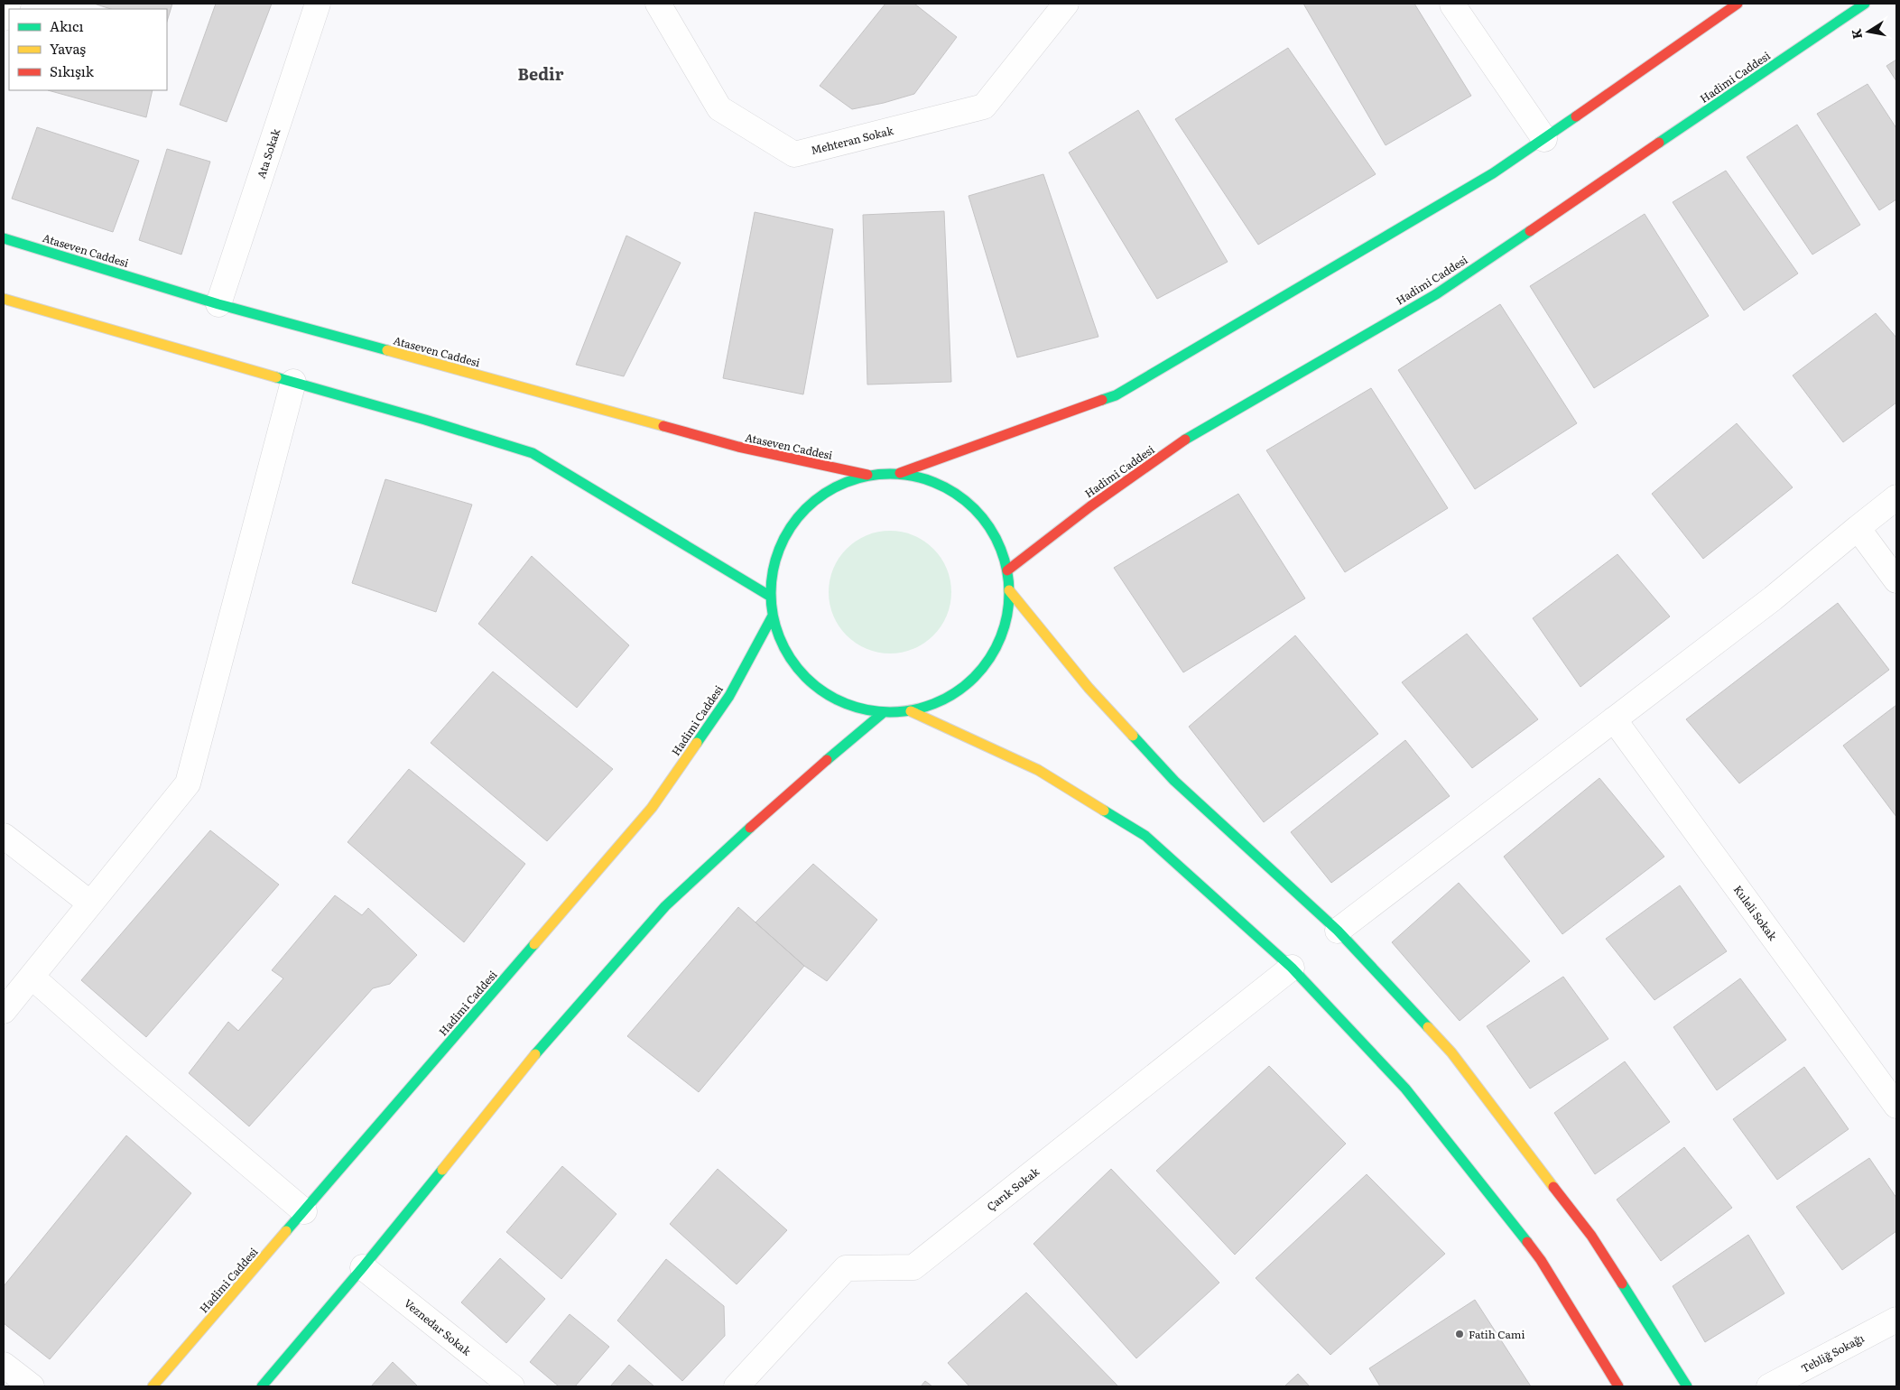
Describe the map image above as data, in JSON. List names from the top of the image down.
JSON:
{
  "streets": {
    "main road": ["Hadimi Caddesi", "Ataseven Caddesi"],
    "street": [
      "Mehteran Sokak",
      "Ata Sokak",
      "Kuleli Sokak",
      "Çarık Sokak",
      "Veznedar Sokak",
      "Tebliğ Sokağı"
    ]
  },
  "crossings": [
    ["Ata Sokak", "Ataseven Caddesi"]
  ],
  "districts": ["Bedir"],
  "places": ["Fatih Cami"],
  "legend": ["Akıcı", "Yavaş", "Sıkışık"],
  "north": "left"
}
